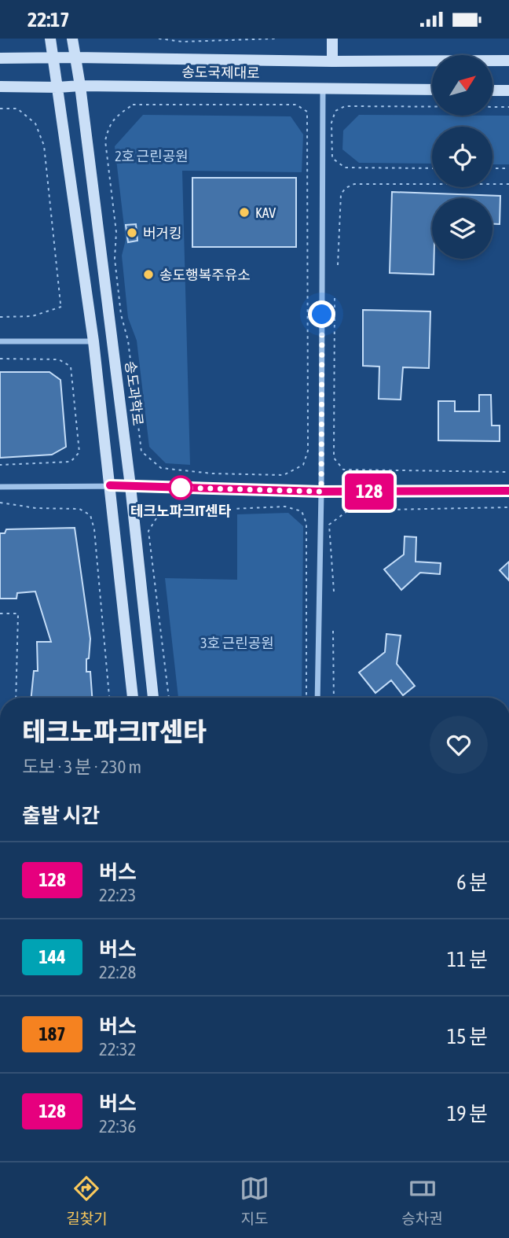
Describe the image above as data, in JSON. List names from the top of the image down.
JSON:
{
  "streets": {
    "main road": ["송도국제대로", "송도과학로"]
  },
  "crossings": [
    ["송도국제대로", "송도과학로"]
  ],
  "parks": ["2호 근린공원", "3호 근린공원"],
  "places": [
    "KAV",
    "버거킹",
    "송도행복주유소",
    "테크노파크IT센타"
  ],
  "lines": ["bus line 128"],
  "north": "top right",
  "page": {
    "status": "22:17",
    "on_map": "128",
    "heading": [
      ["테크노파크IT센타", "도보 · 3 분 · 230 m"],
      "출발 시간"
    ],
    "list": [
      {
        "mark": "128",
        "name": "버스",
        "note": "22:23",
        "value": "6 분"
      },
      {
        "mark": "144",
        "name": "버스",
        "note": "22:28",
        "value": "11 분"
      },
      {
        "mark": "187",
        "name": "버스",
        "note": "22:32",
        "value": "15 분"
      },
      {
        "mark": "128",
        "name": "버스",
        "note": "22:36",
        "value": "19 분"
      }
    ],
    "tabs": ["길찾기", "지도", "승차권"]
  }
}
